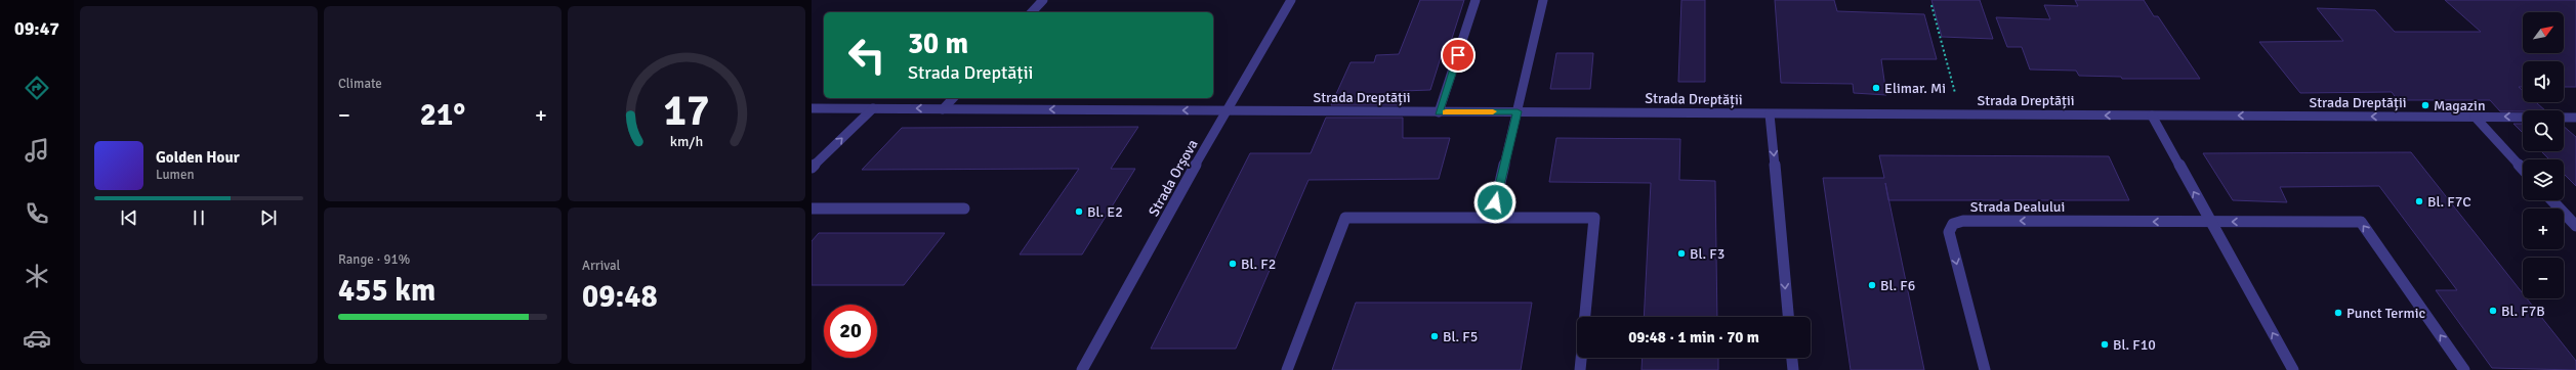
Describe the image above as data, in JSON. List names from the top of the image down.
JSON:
{
  "streets": {
    "street": ["Strada Dreptății", "Strada Orșova", "Strada Dealului"]
  },
  "crossings": [
    ["Strada Dreptății", "Strada Orșova"]
  ],
  "one_way": ["Strada Dreptății"],
  "places": [
    "Elimar. Mi",
    "Magazin",
    "Bl. F7C",
    "Bl. E2",
    "Bl. F3",
    "Bl. F2",
    "Bl. F6",
    "Bl. F7B",
    "Punct Termic",
    "Bl. F5",
    "Bl. F10"
  ],
  "north": "top right",
  "page": {
    "tabs": "09:47",
    "tile": [
      "Climate",
      ["Range · 91%", "455 km"],
      ["Arrival", "09:48"]
    ],
    "map_buttons": ["+", "−"],
    "turn": ["30 m", "Strada Dreptății"],
    "heat": ["−", "21°", "+"],
    "song": ["Golden Hour", "Lumen"],
    "limit": "20",
    "trip": "09:48 · 1 min · 70 m",
    "gauge": ["17", "km/h"]
  }
}
